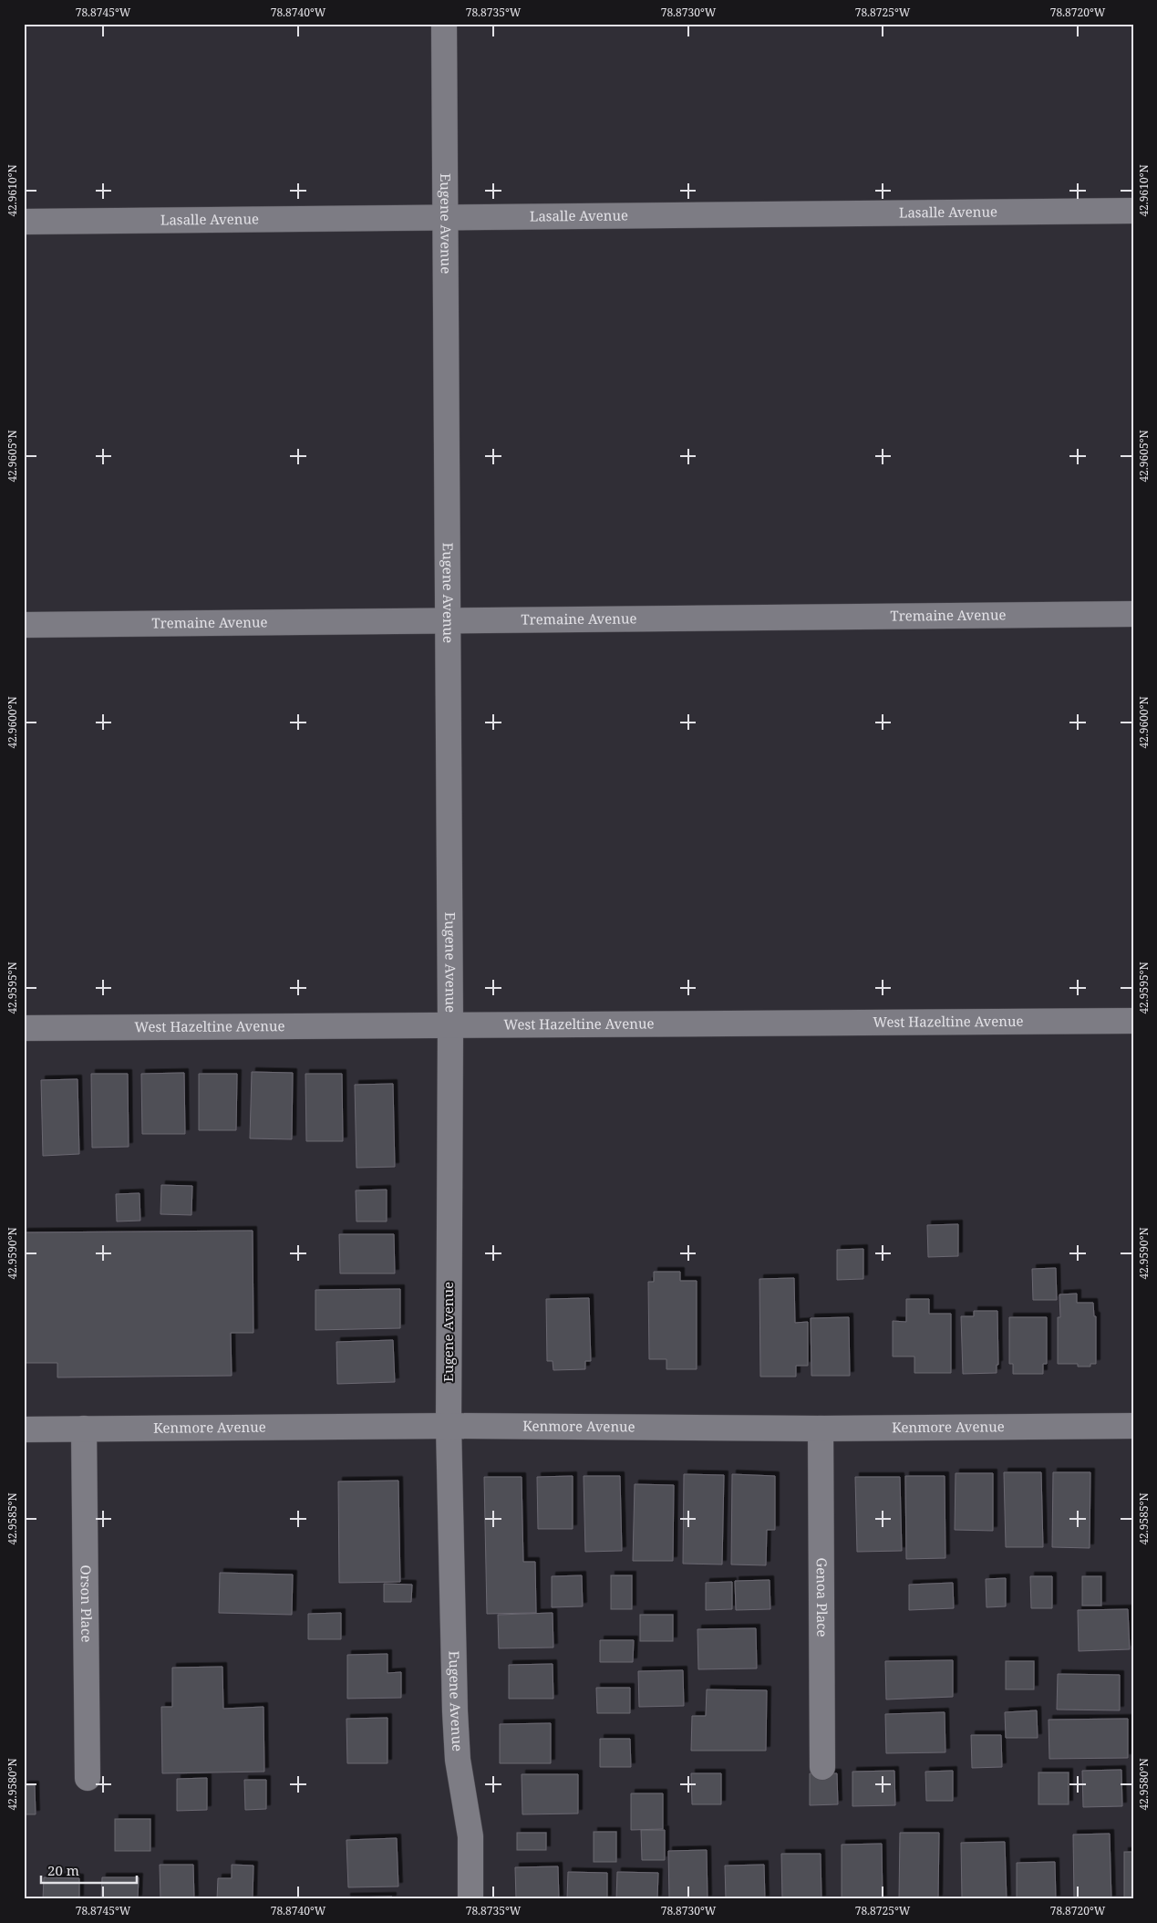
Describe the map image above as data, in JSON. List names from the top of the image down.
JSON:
{
  "streets": {
    "street": [
      "Lasalle Avenue",
      "Eugene Avenue",
      "Tremaine Avenue",
      "West Hazeltine Avenue",
      "Kenmore Avenue",
      "Genoa Place",
      "Orson Place"
    ]
  },
  "crossings": [
    ["Lasalle Avenue", "Eugene Avenue"],
    ["Eugene Avenue", "Tremaine Avenue"],
    ["Eugene Avenue", "West Hazeltine Avenue"],
    ["Eugene Avenue", "Kenmore Avenue"],
    ["Kenmore Avenue", "Genoa Place"],
    ["Kenmore Avenue", "Orson Place"]
  ],
  "scale_bar": "20 m",
  "coordinates": [
    "78.8745°W",
    "78.8740°W",
    "78.8735°W",
    "78.8730°W",
    "78.8725°W",
    "78.8720°W",
    "42.9610°N",
    "42.9605°N",
    "42.9600°N",
    "42.9595°N",
    "42.9590°N",
    "42.9585°N",
    "42.9580°N"
  ]
}
